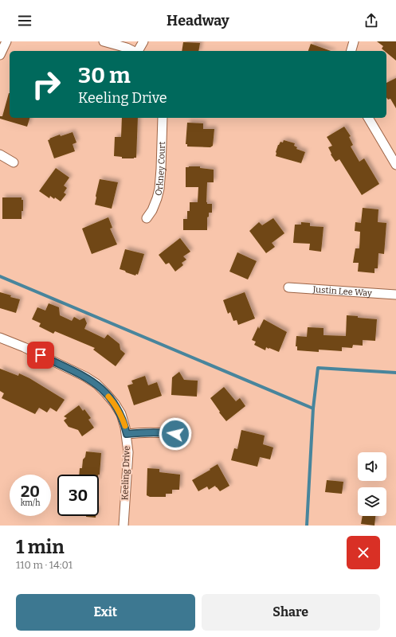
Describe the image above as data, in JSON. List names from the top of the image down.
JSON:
{
  "streets": {
    "street": ["Orkney Court", "Justin Lee Way", "Keeling Drive"]
  },
  "page": {
    "header": "Headway",
    "turn": ["30 m", "Keeling Drive"],
    "speed": "20 km/h",
    "limit": "30",
    "heading": ["1 min", "110 m · 14:01"],
    "buttons": ["Exit", "Share"]
  }
}
